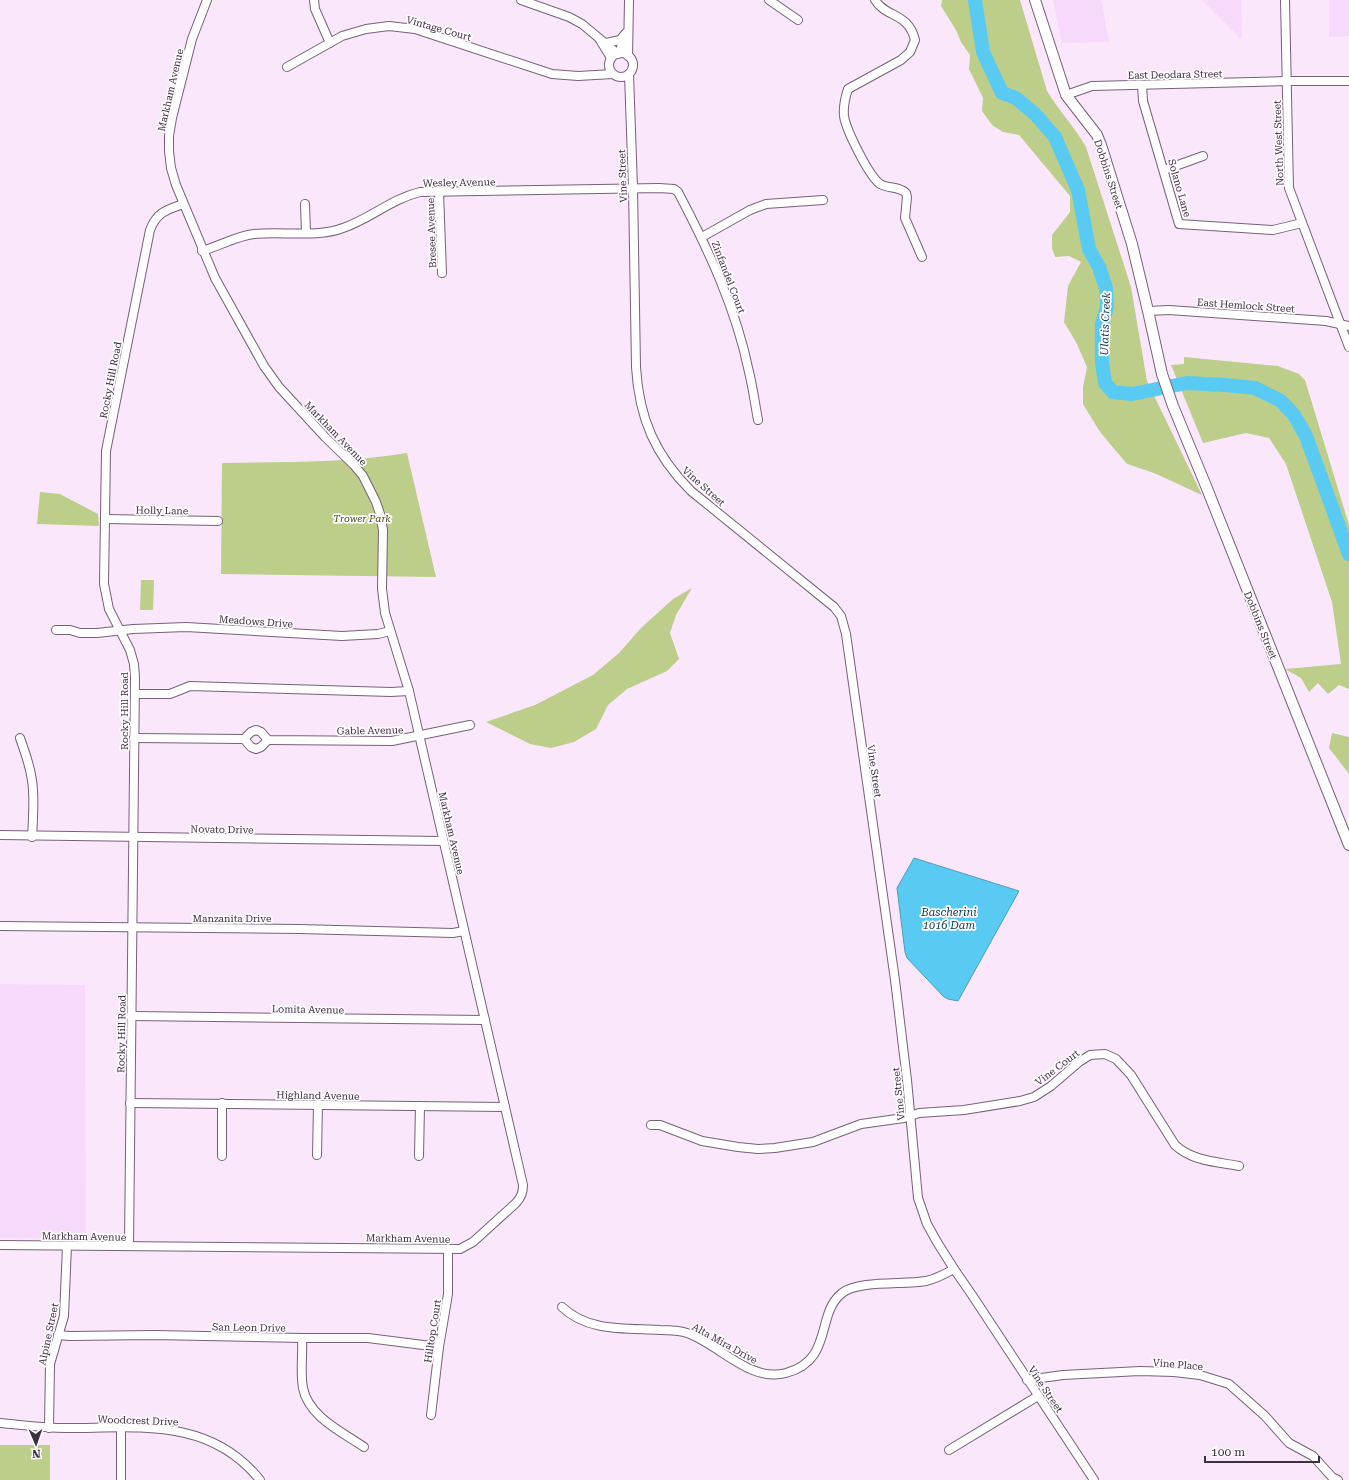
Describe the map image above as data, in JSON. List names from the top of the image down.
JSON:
{
  "streets": {
    "main road": ["Dobbins Street"],
    "street": [
      "Vintage Court",
      "East Deodara Street",
      "Markham Avenue",
      "North West Street",
      "Vine Street",
      "Wesley Avenue",
      "Solano Lane",
      "Bresee Avenue",
      "Zinfandel Court",
      "East Hemlock Street",
      "Rocky Hill Road",
      "Holly Lane",
      "Meadows Drive",
      "Gable Avenue",
      "Novato Drive",
      "Manzanita Drive",
      "Lomita Avenue",
      "Vine Court",
      "Highland Avenue",
      "San Leon Drive",
      "Hilltop Court",
      "Alpine Street",
      "Alta Mira Drive",
      "Vine Place",
      "Woodcrest Drive"
    ]
  },
  "crossings": [
    ["East Deodara Street", "North West Street"],
    ["East Deodara Street", "Dobbins Street"],
    ["East Deodara Street", "Solano Lane"],
    ["Markham Avenue", "Wesley Avenue"],
    ["Markham Avenue", "Rocky Hill Road"],
    ["Markham Avenue", "Meadows Drive"],
    ["Markham Avenue", "Gable Avenue"],
    ["Markham Avenue", "Novato Drive"],
    ["Markham Avenue", "Manzanita Drive"],
    ["Markham Avenue", "Lomita Avenue"],
    ["Markham Avenue", "Highland Avenue"],
    ["Markham Avenue", "Hilltop Court"],
    ["Markham Avenue", "Alpine Street"],
    ["North West Street", "Solano Lane"],
    ["North West Street", "East Hemlock Street"],
    ["Dobbins Street", "East Hemlock Street"],
    ["Vine Street", "Wesley Avenue"],
    ["Vine Street", "Zinfandel Court"],
    ["Vine Street", "Vine Court"],
    ["Vine Street", "Alta Mira Drive"],
    ["Vine Street", "Vine Place"],
    ["Wesley Avenue", "Bresee Avenue"],
    ["Wesley Avenue", "Zinfandel Court"],
    ["Rocky Hill Road", "Holly Lane"],
    ["Rocky Hill Road", "Meadows Drive"],
    ["Rocky Hill Road", "Gable Avenue"],
    ["Rocky Hill Road", "Novato Drive"],
    ["Rocky Hill Road", "Manzanita Drive"],
    ["Rocky Hill Road", "Lomita Avenue"],
    ["Rocky Hill Road", "Highland Avenue"],
    ["San Leon Drive", "Hilltop Court"],
    ["San Leon Drive", "Alpine Street"],
    ["Alpine Street", "Woodcrest Drive"]
  ],
  "water": ["Ulatis Creek", "Bascherini 1016 Dam"],
  "parks": ["Trower Park"],
  "scale_bar": "100 m",
  "north": "bottom"
}
